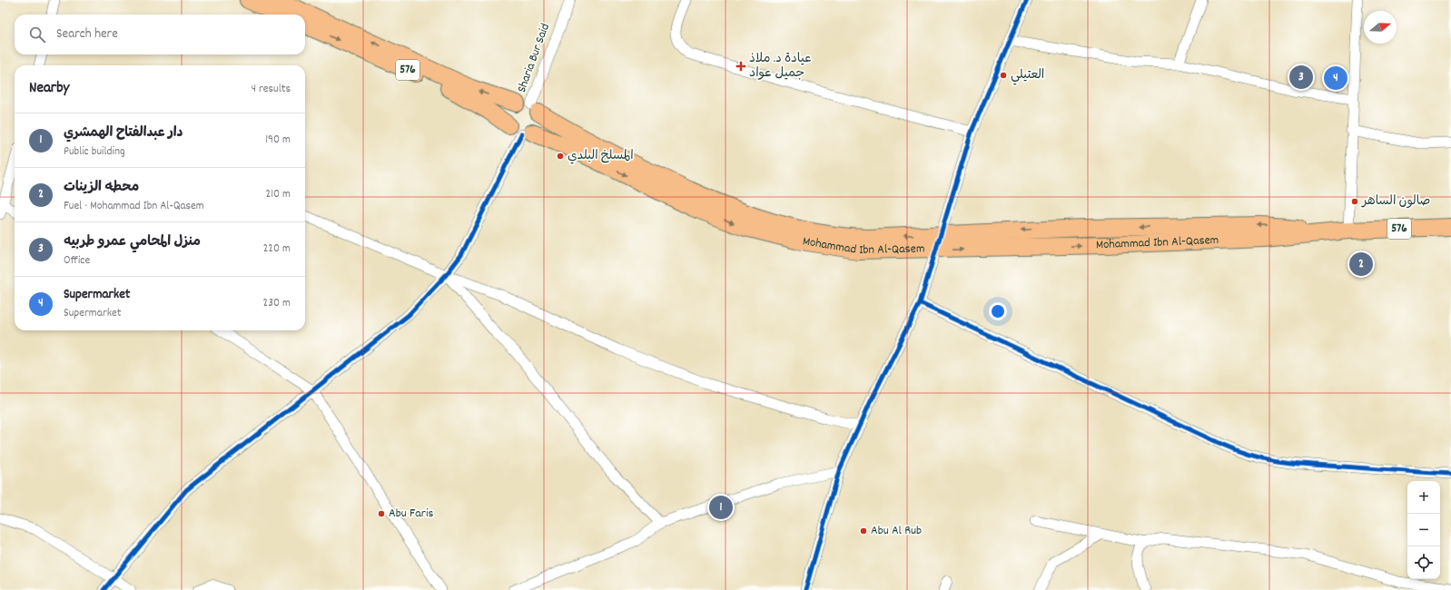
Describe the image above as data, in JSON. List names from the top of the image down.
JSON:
{
  "streets": {
    "main road": ["576", "Mohammad Ibn Al-Qasem"],
    "street": ["Sharia Bur Said"]
  },
  "crossings": [
    ["Sharia Bur Said", "Mohammad Ibn Al-Qasem"]
  ],
  "places": {
    "health": ["عيادة د. ملاذ جميل عواد"],
    "other": [
      "العتيلي",
      "المسلخ البلدي",
      "صالون الساهر",
      "Abu Faris",
      "Abu Al Rub"
    ]
  },
  "north": "right",
  "page": {
    "search": "Search here",
    "pins": [
      "3",
      "4",
      "2",
      "1"
    ],
    "heading": ["Nearby", "4 results"],
    "list": [
      {
        "mark": "1",
        "name": "دار عبدالفتاح الهمشري",
        "note": "Public building",
        "value": "190 m"
      },
      {
        "mark": "2",
        "name": "محطه الزينات",
        "note": "Fuel · Mohammad Ibn Al-Qasem",
        "value": "210 m"
      },
      {
        "mark": "3",
        "name": "منزل المحامي عمرو طربيه",
        "note": "Office",
        "value": "220 m"
      },
      {
        "mark": "4",
        "name": "Supermarket",
        "note": "Supermarket",
        "value": "230 m"
      }
    ],
    "map_buttons": ["+", "−"]
  }
}
